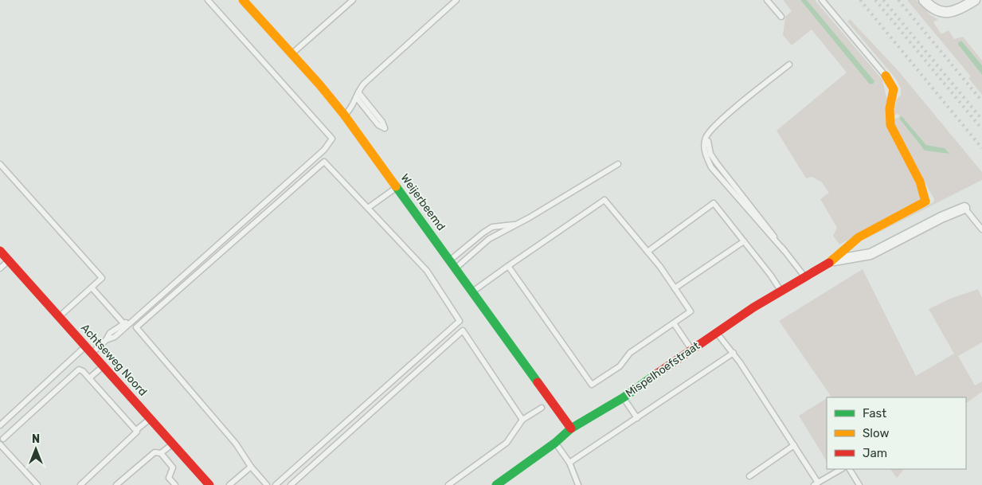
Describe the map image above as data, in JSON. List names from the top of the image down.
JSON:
{
  "streets": {
    "street": ["Weijerbeemd", "Achtseweg Noord", "Mispelhoefstraat"]
  },
  "crossings": [
    ["Weijerbeemd", "Mispelhoefstraat"]
  ],
  "legend": ["Fast", "Slow", "Jam"],
  "north": "top"
}
